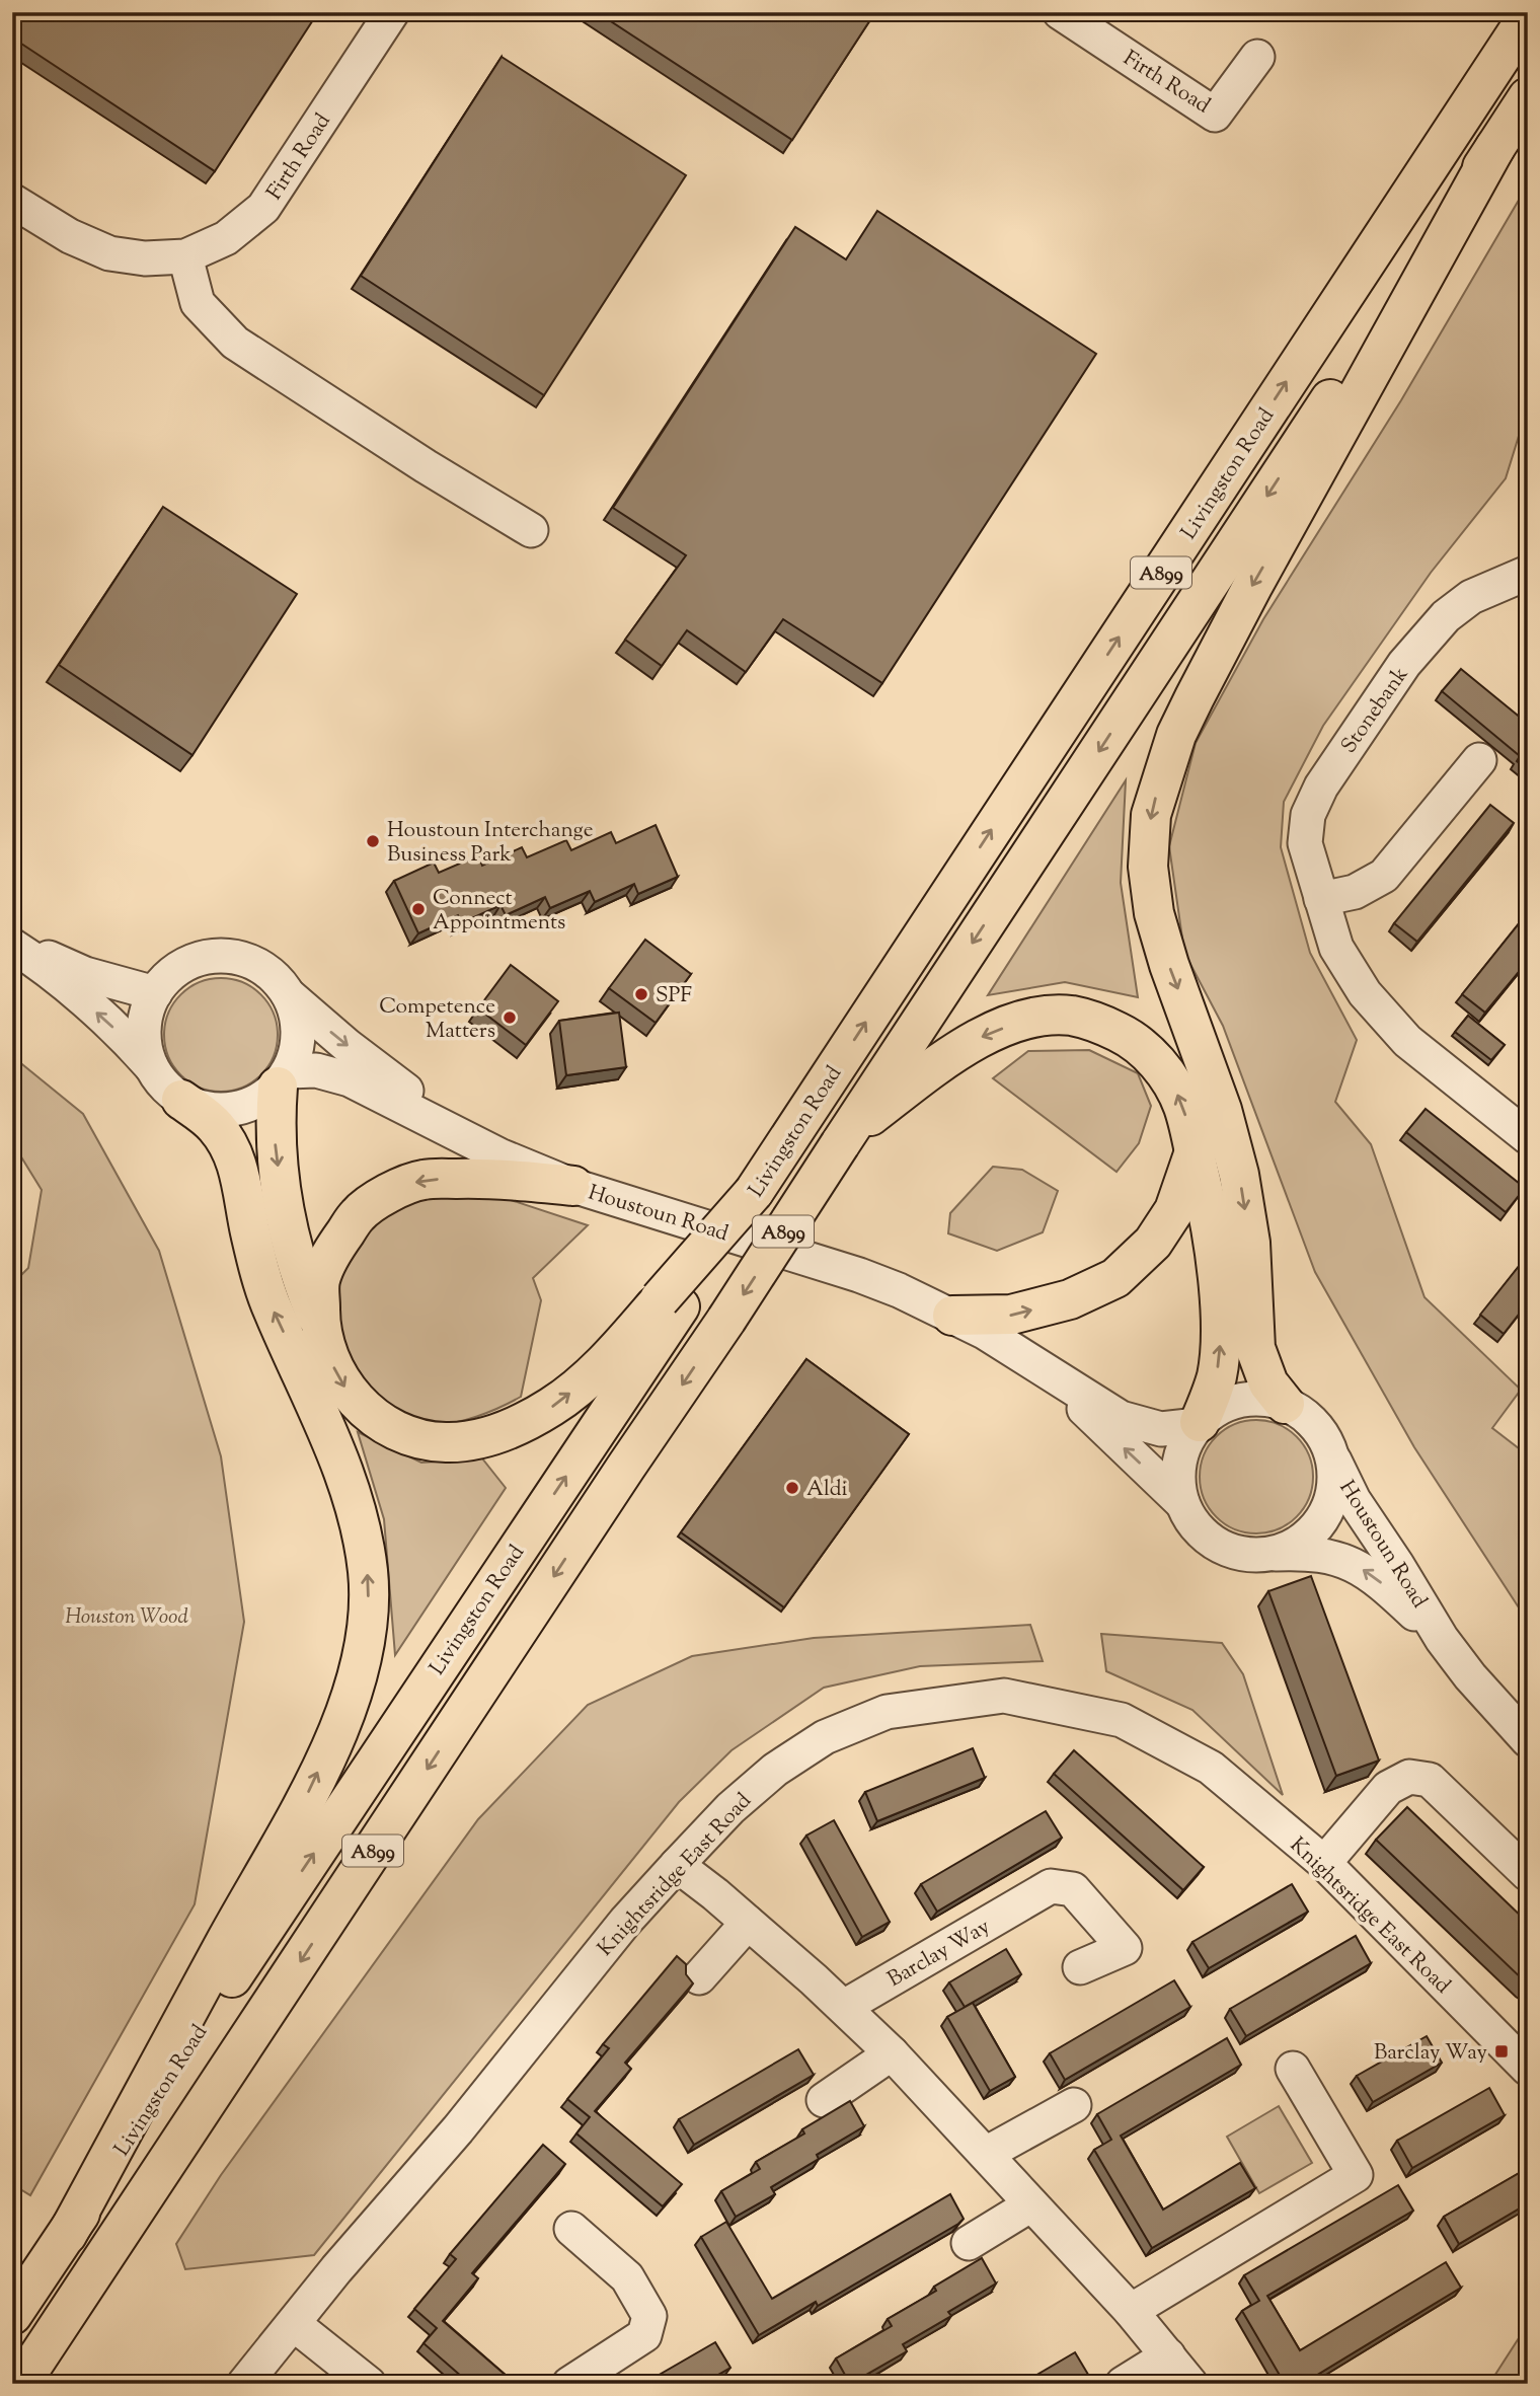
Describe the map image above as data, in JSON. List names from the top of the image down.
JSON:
{
  "streets": {
    "main road": ["Livingston Road", "A899"],
    "street": [
      "Firth Road",
      "Stonebank",
      "Houstoun Road",
      "Knightsridge East Road",
      "Barclay Way"
    ]
  },
  "parks": ["Houston Wood"],
  "places": {
    "other": [
      "Houstoun Interchange Business Park",
      "Connect Appointments",
      "SPF",
      "Competence Matters",
      "Aldi"
    ],
    "transit": ["Barclay Way"]
  }
}
